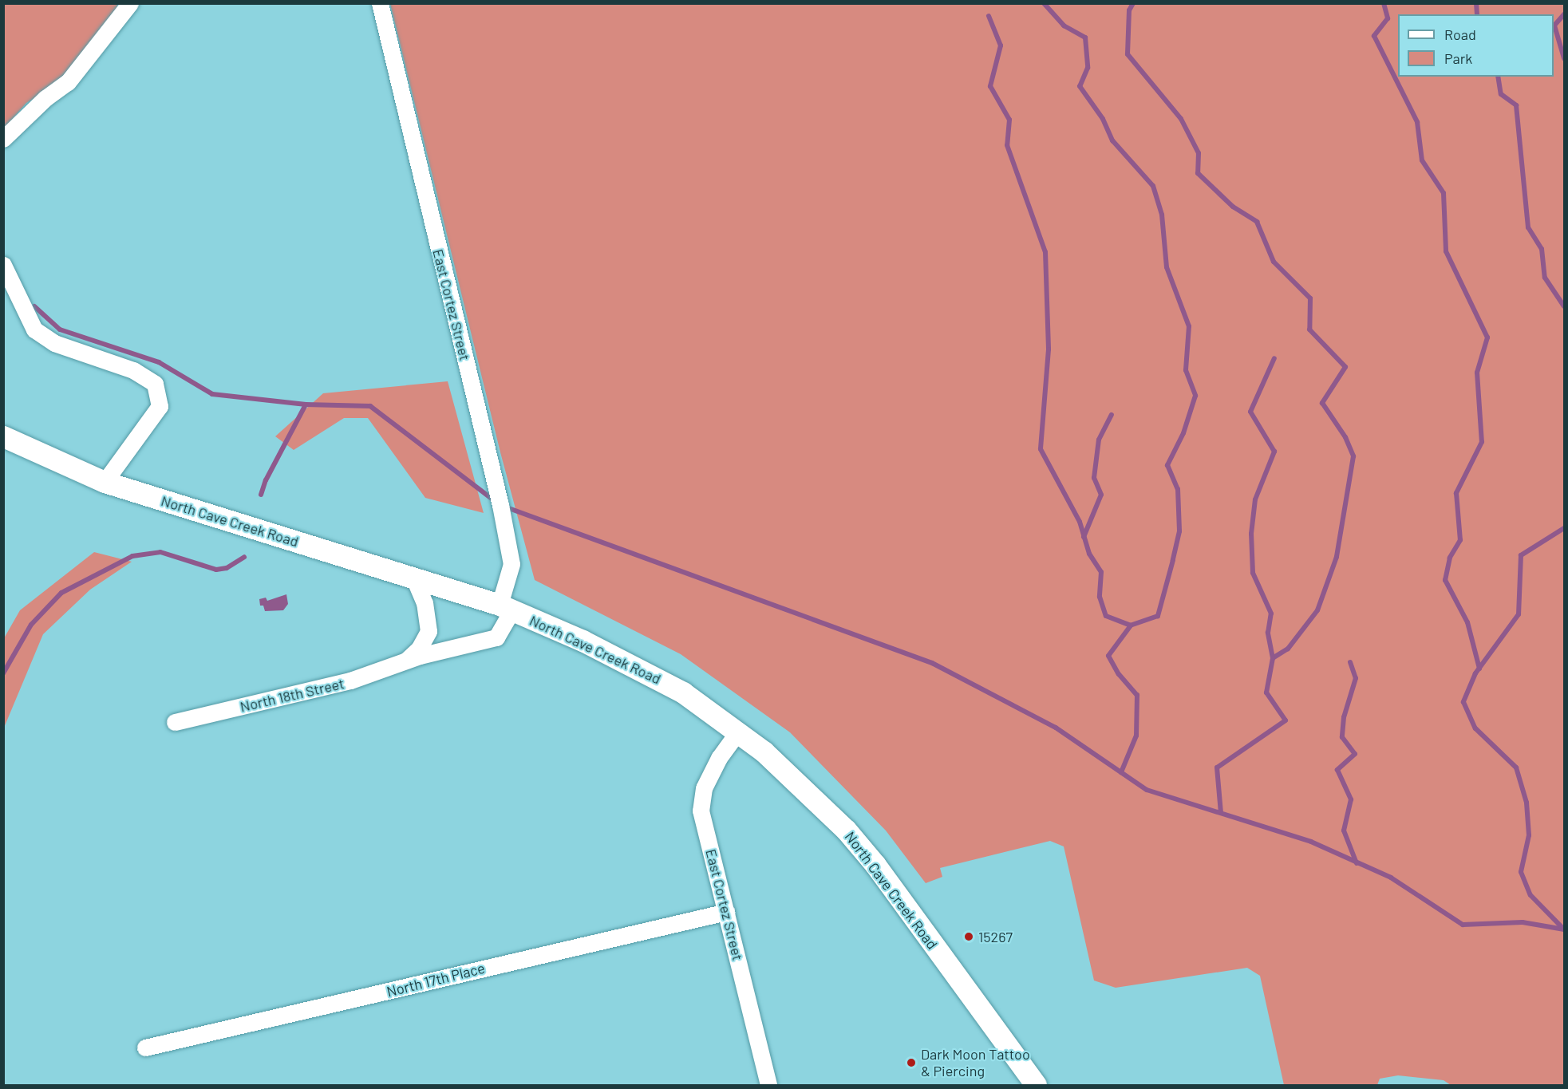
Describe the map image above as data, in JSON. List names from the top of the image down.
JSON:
{
  "streets": {
    "main road": ["North Cave Creek Road"],
    "street": ["East Cortez Street", "North 18th Street", "North 17th Place"]
  },
  "crossings": [
    ["East Cortez Street", "North Cave Creek Road"],
    ["East Cortez Street", "North 18th Street"],
    ["East Cortez Street", "North 17th Place"],
    ["North Cave Creek Road", "North 18th Street"]
  ],
  "places": ["15267", "Dark Moon Tattoo & Piercing"],
  "legend": ["Road", "Park"]
}
